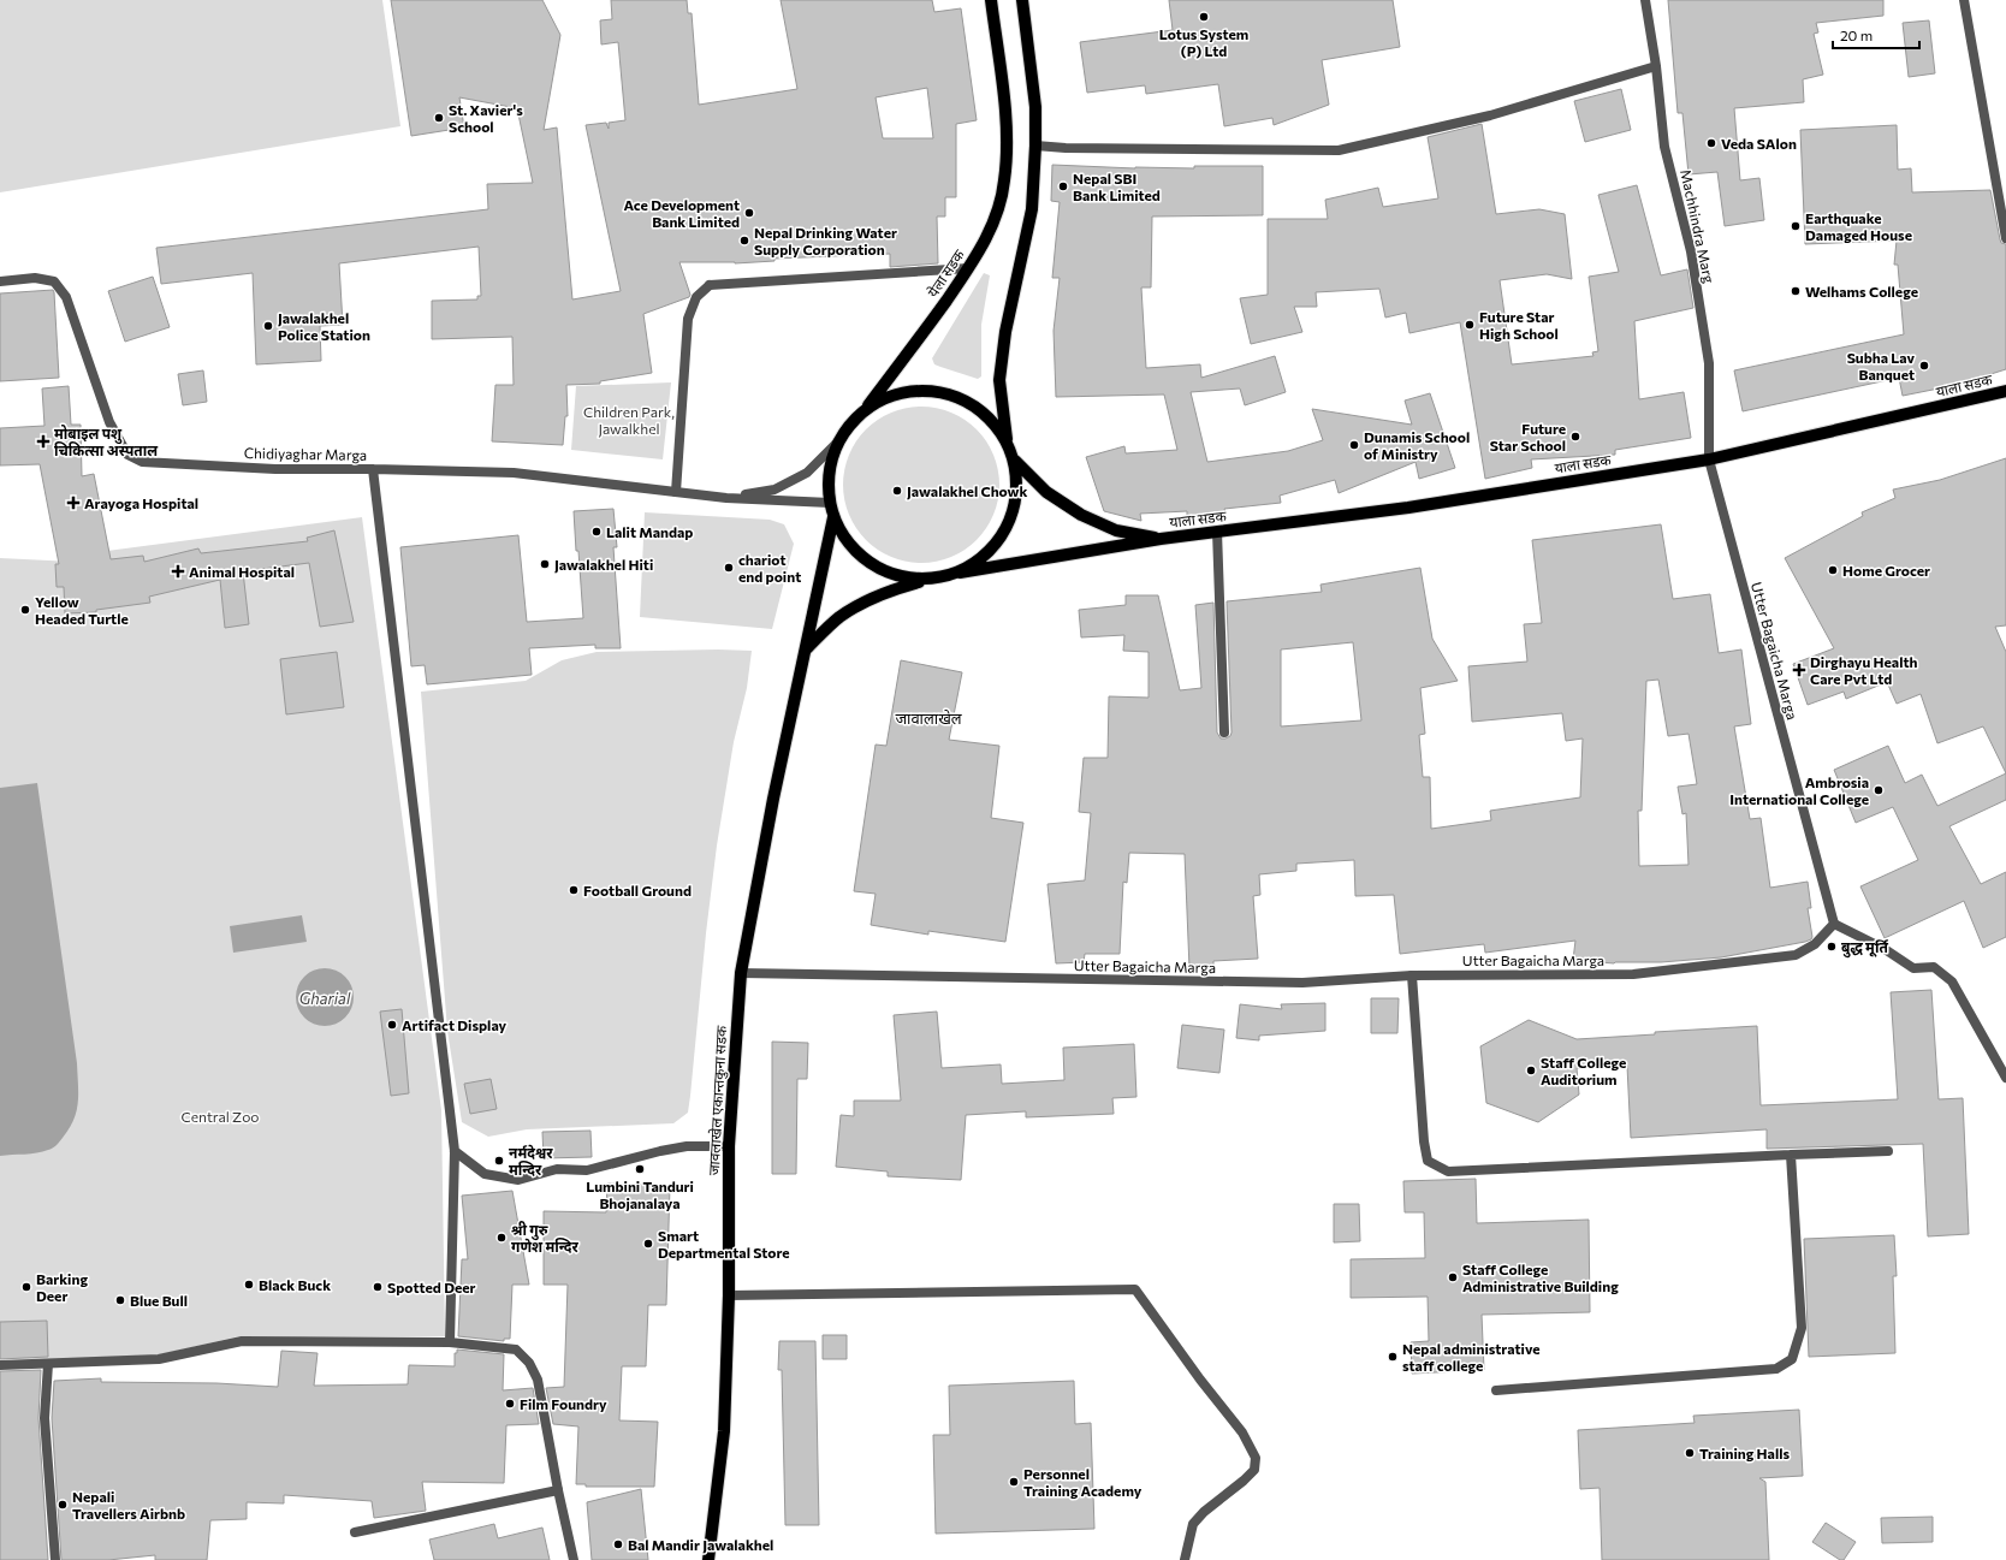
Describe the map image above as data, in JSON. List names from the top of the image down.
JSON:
{
  "streets": {
    "main road": ["येला सडक", "याला सडक", "जावलाखेल एकान्तकुना सडक"],
    "street": ["Machhindra Marg", "Chidiyaghar Marga", "Utter Bagaicha Marga"]
  },
  "crossings": [
    ["Machhindra Marg", "याला सडक"],
    ["Machhindra Marg", "Utter Bagaicha Marga"],
    ["याला सडक", "Utter Bagaicha Marga"],
    ["Utter Bagaicha Marga", "जावलाखेल एकान्तकुना सडक"]
  ],
  "districts": ["जावालाखेल"],
  "water": ["Gharial"],
  "parks": ["Children Park, Jawalkhel", "Central Zoo"],
  "places": {
    "other": [
      "Lotus System (P) Ltd",
      "St. Xavier's School",
      "Veda SAlon",
      "Nepal SBI Bank Limited",
      "Ace Development Bank Limited",
      "Earthquake Damaged House",
      "Nepal Drinking Water Supply Corporation",
      "Welhams College",
      "Future Star High School",
      "Jawalakhel Police Station",
      "Subha Lav Banquet",
      "Future Star School",
      "Dunamis School of Ministry",
      "Jawalakhel Chowk",
      "Lalit Mandap",
      "Jawalakhel Hiti",
      "chariot end point",
      "Home Grocer",
      "Yellow Headed Turtle",
      "Ambrosia International College",
      "Football Ground",
      "बुद्ध मूर्ति",
      "Artifact Display",
      "Staff College Auditorium",
      "नर्मदेश्वर मन्दिर",
      "Lumbini Tanduri Bhojanalaya",
      "श्री गुरु गणेश मन्दिर",
      "Smart Departmental Store",
      "Staff College Administrative Building",
      "Black Buck",
      "Barking Deer",
      "Spotted Deer",
      "Blue Bull",
      "Nepal administrative staff college",
      "Film Foundry",
      "Training Halls",
      "Personnel Training Academy",
      "Nepali Travellers Airbnb",
      "Bal Mandir Jawalakhel"
    ],
    "health": [
      "मोबाइल पशु चिकित्सा अस्पताल",
      "Arayoga Hospital",
      "Animal Hospital",
      "Dirghayu Health Care Pvt Ltd"
    ]
  },
  "scale_bar": "20 m"
}
